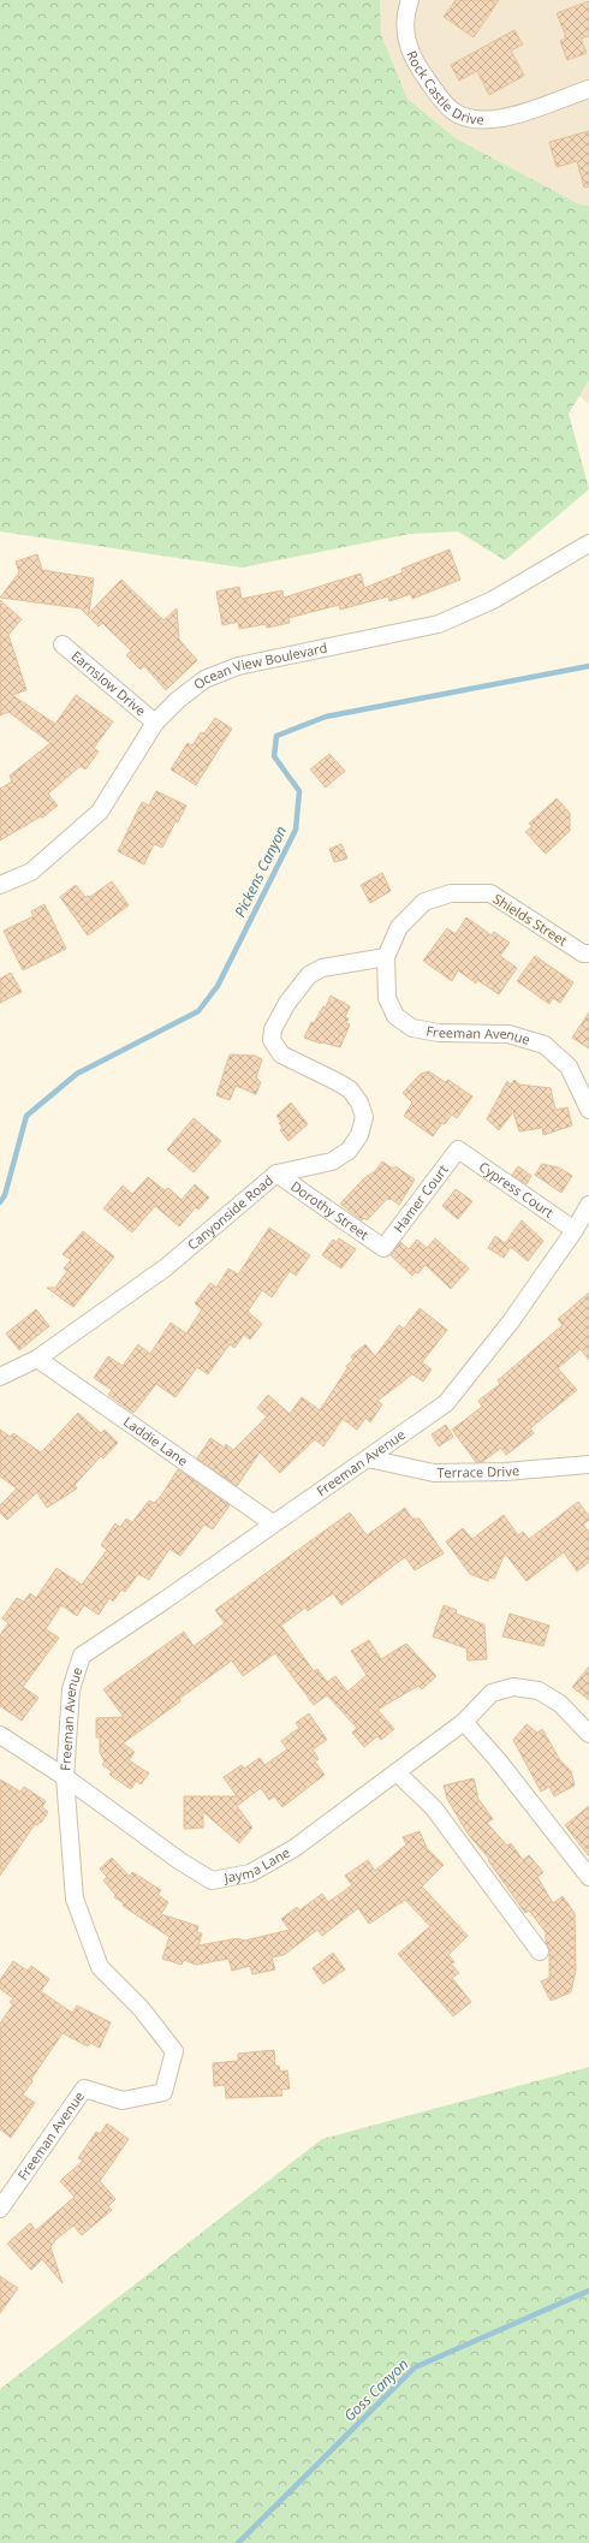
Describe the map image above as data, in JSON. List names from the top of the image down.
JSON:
{
  "streets": {
    "street": [
      "Rock Castle Drive",
      "Ocean View Boulevard",
      "Earnslow Drive",
      "Shields Street",
      "Freeman Avenue",
      "Cypress Court",
      "Hamer Court",
      "Dorothy Street",
      "Canyonside Road",
      "Laddie Lane",
      "Terrace Drive",
      "Jayma Lane"
    ]
  },
  "crossings": [
    ["Ocean View Boulevard", "Earnslow Drive"],
    ["Shields Street", "Freeman Avenue"],
    ["Shields Street", "Canyonside Road"],
    ["Freeman Avenue", "Cypress Court"],
    ["Freeman Avenue", "Canyonside Road"],
    ["Freeman Avenue", "Laddie Lane"],
    ["Freeman Avenue", "Terrace Drive"],
    ["Freeman Avenue", "Jayma Lane"],
    ["Cypress Court", "Hamer Court"],
    ["Hamer Court", "Dorothy Street"],
    ["Dorothy Street", "Canyonside Road"],
    ["Canyonside Road", "Laddie Lane"]
  ],
  "water": ["Pickens Canyon", "Goss Canyon"]
}
